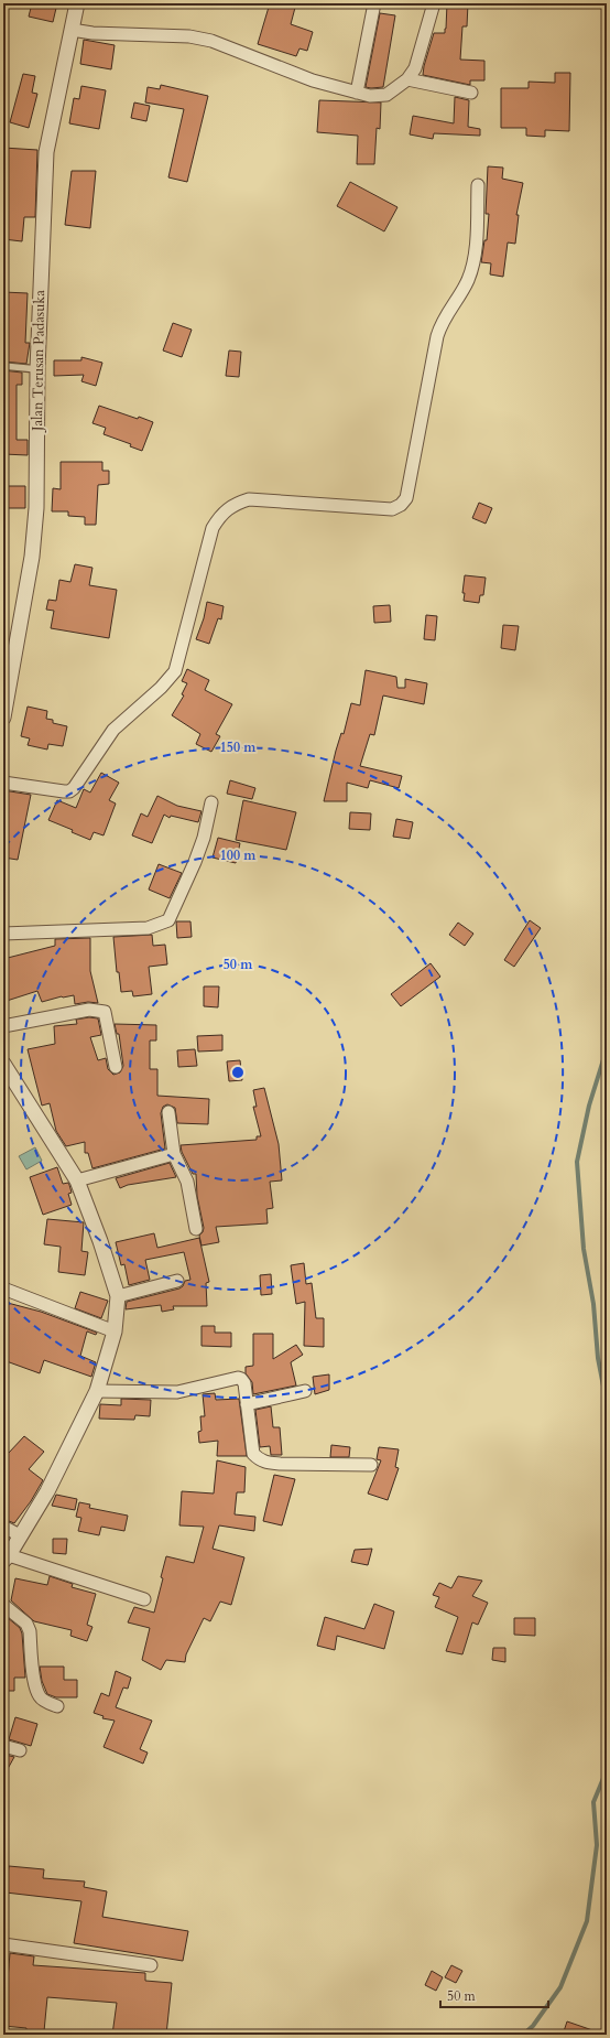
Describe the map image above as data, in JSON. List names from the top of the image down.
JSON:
{
  "streets": {
    "street": ["Jalan Terusan Padasuka"]
  },
  "scale_bar": "50 m",
  "rings": ["150 m", "100 m", "50 m"]
}
